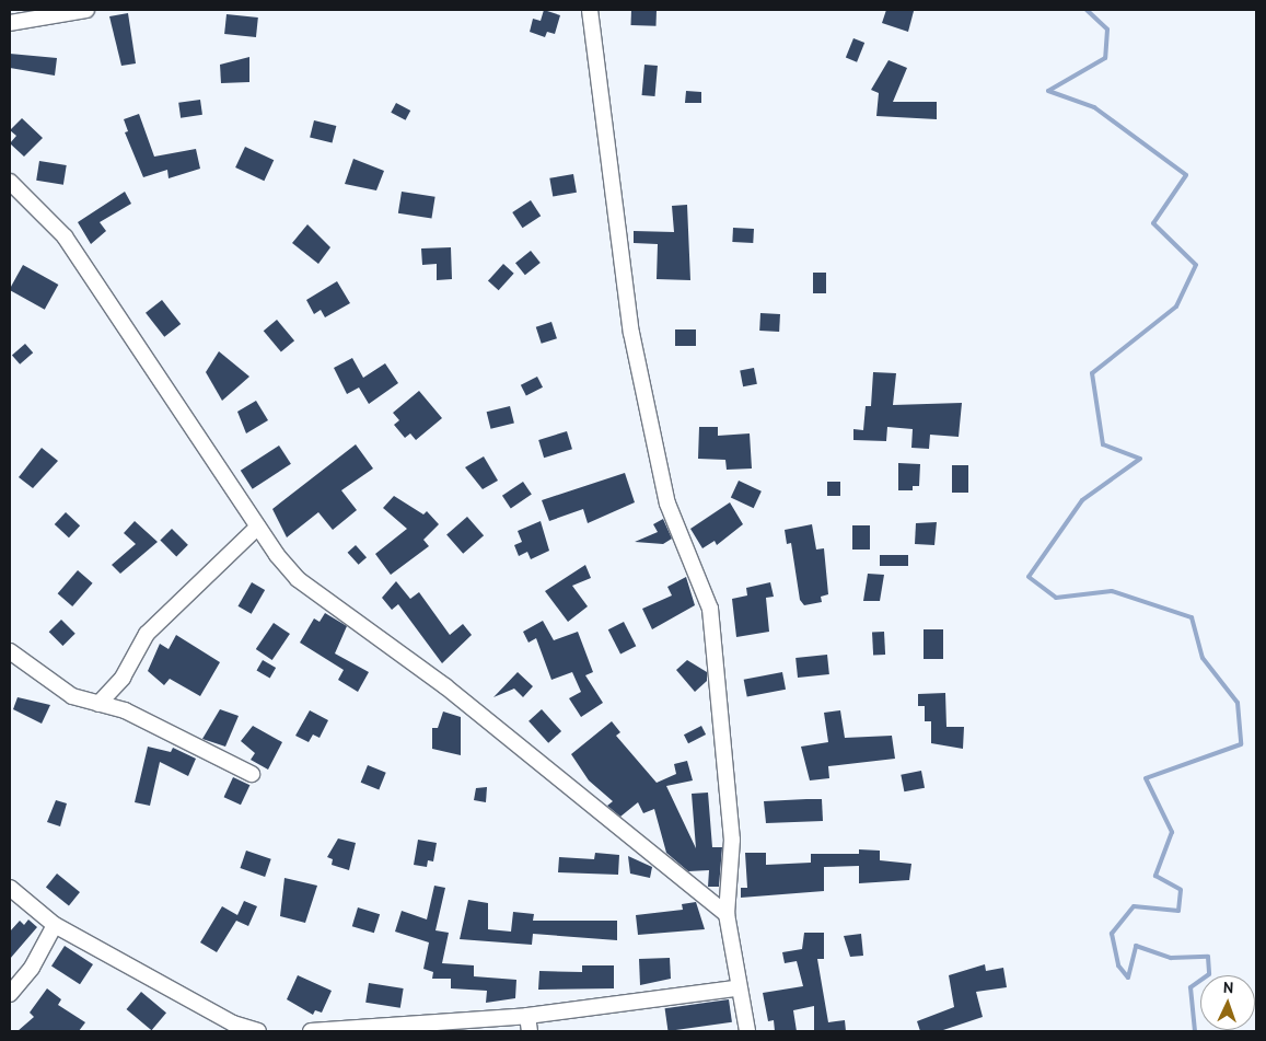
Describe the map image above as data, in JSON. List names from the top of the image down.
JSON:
{
  "north": "top"
}
